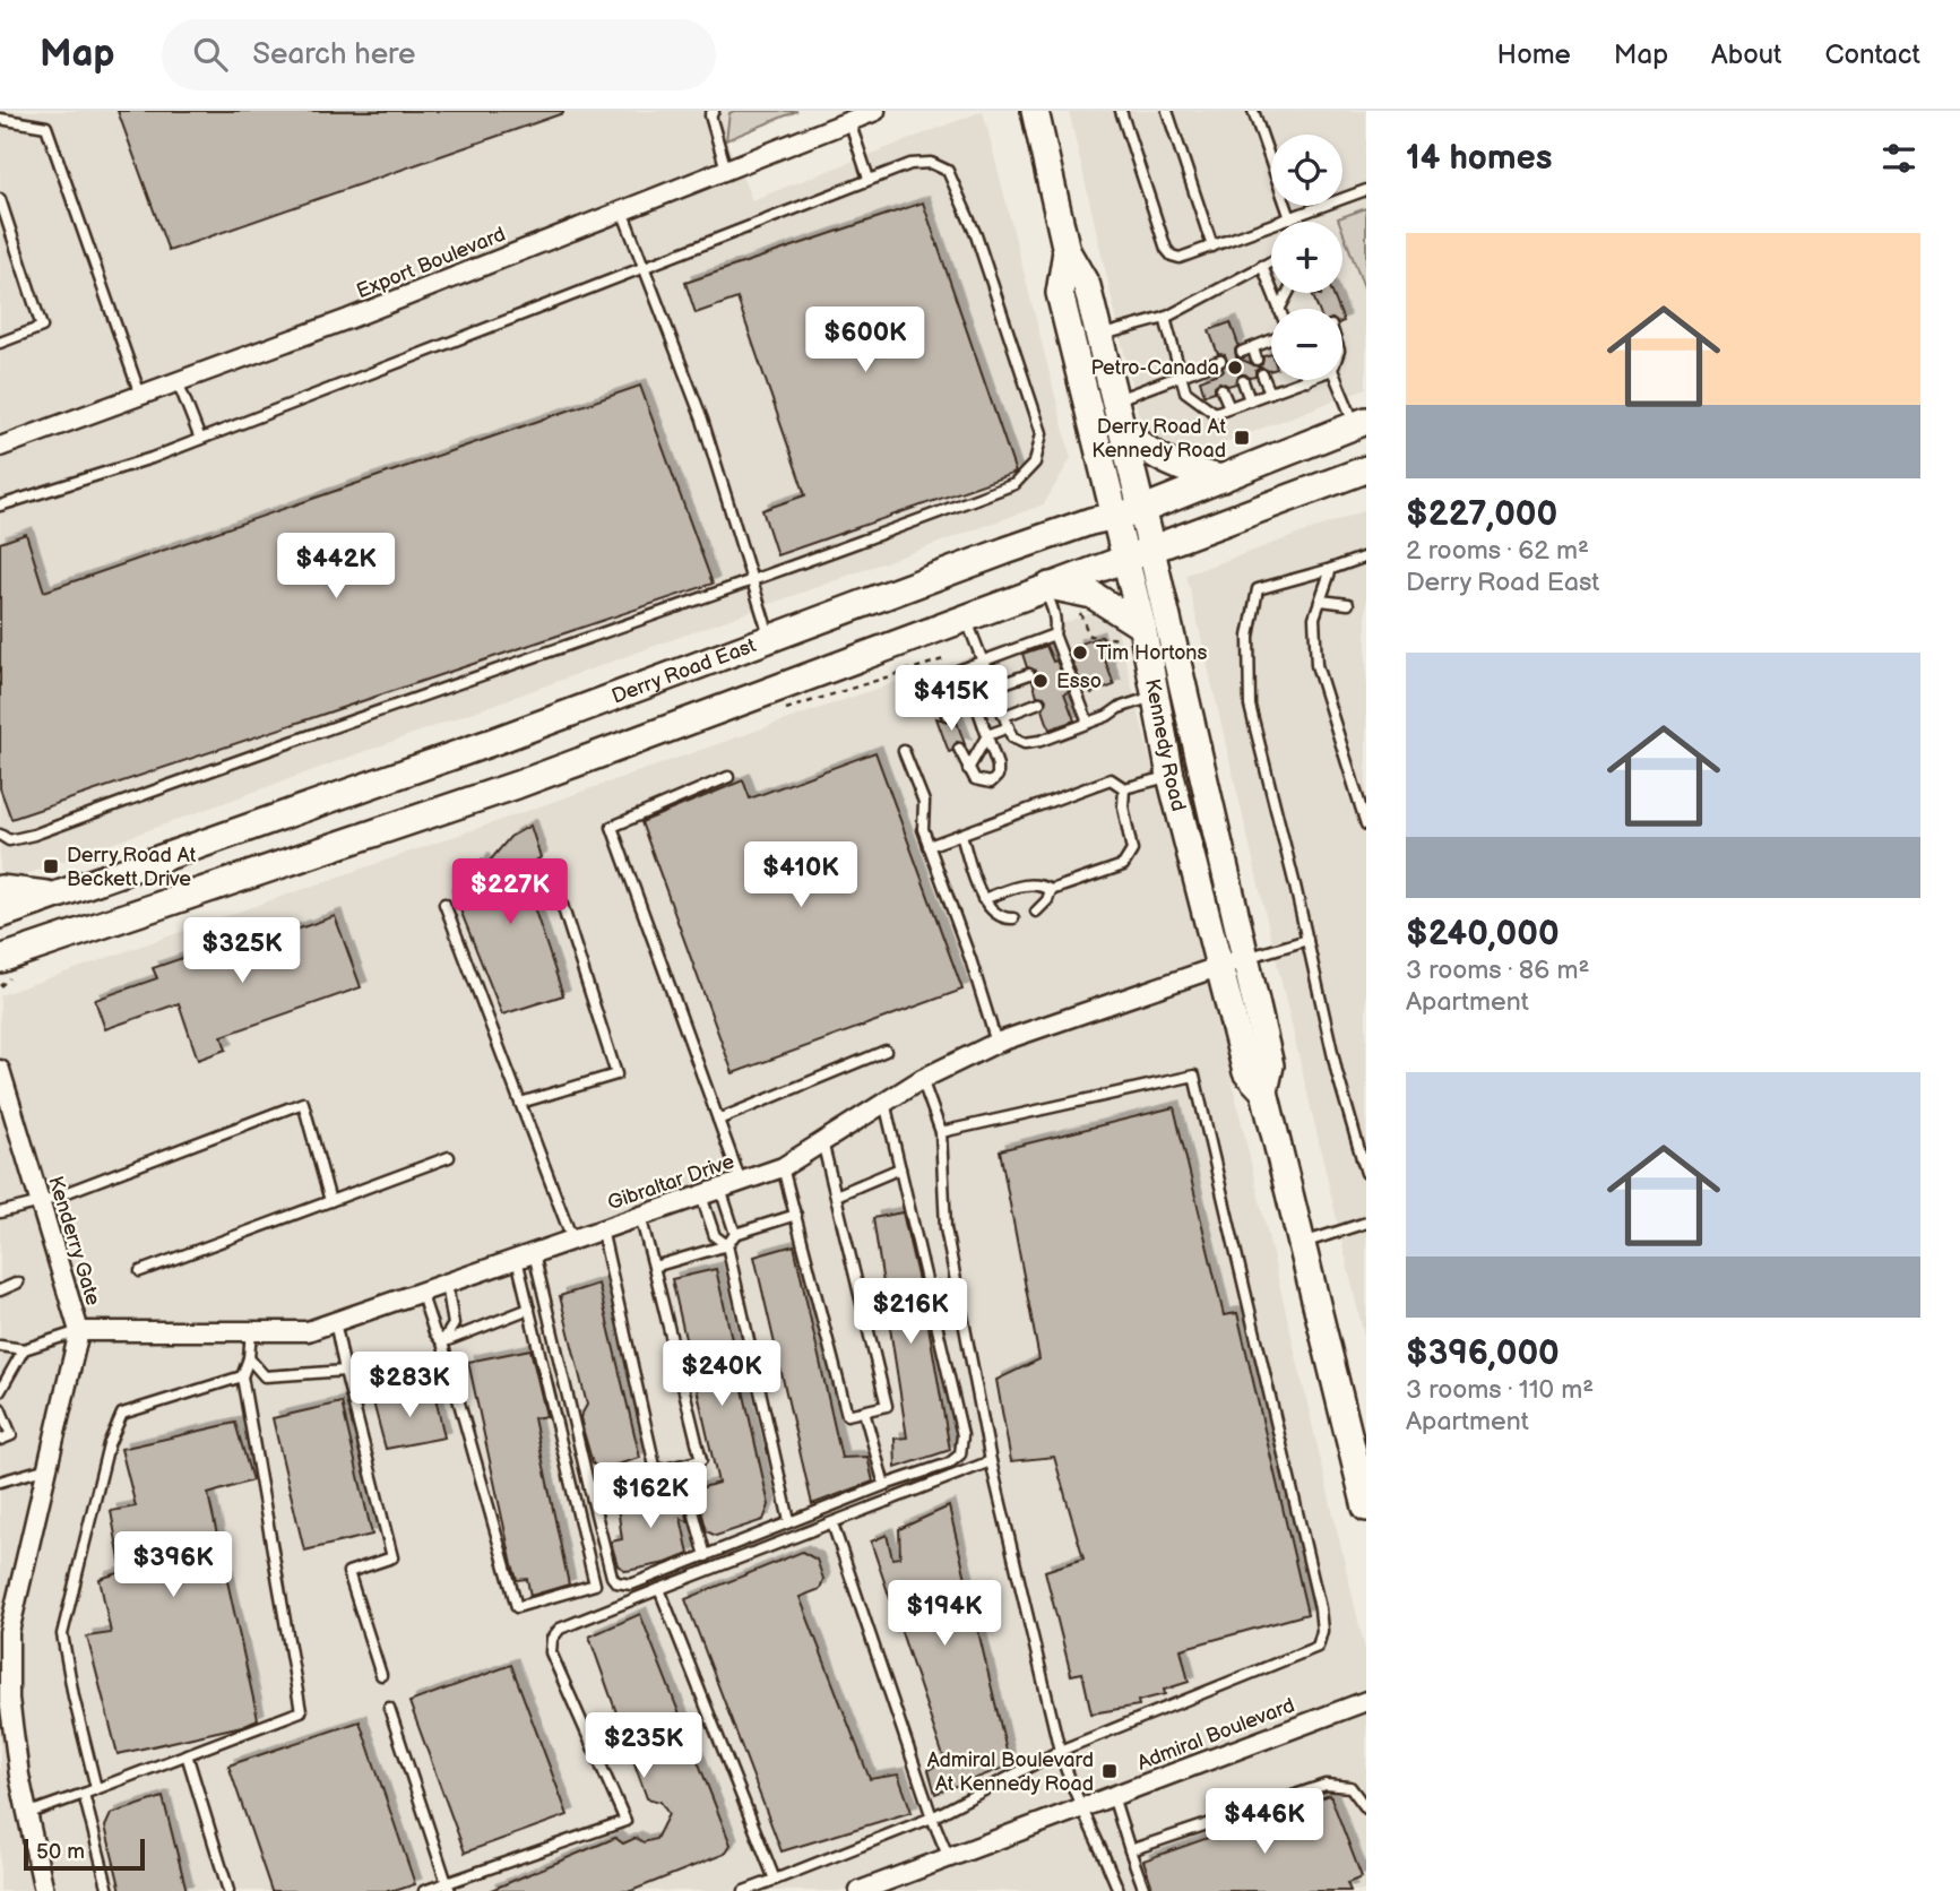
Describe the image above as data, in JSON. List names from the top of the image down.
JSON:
{
  "streets": {
    "main road": ["Derry Road East", "Kennedy Road"],
    "street": [
      "Export Boulevard",
      "Gibraltar Drive",
      "Kenderry Gate",
      "Admiral Boulevard"
    ]
  },
  "crossings": [
    ["Derry Road East", "Kennedy Road"],
    ["Kennedy Road", "Gibraltar Drive"],
    ["Gibraltar Drive", "Kenderry Gate"]
  ],
  "places": {
    "other": ["Petro-Canada", "Tim Hortons", "Esso"],
    "transit": ["Derry Road At Kennedy Road", "Derry Road At Beckett Drive", "Admiral Boulevard At Kennedy Road"]
  },
  "scale_bar": "50 m",
  "page": {
    "header": "Map",
    "search": "Search here",
    "nav": [
      "Home",
      "Map",
      "About",
      "Contact"
    ],
    "heading": "14 homes",
    "map_buttons": ["+", "−"],
    "list": [
      {
        "name": "$227,000",
        "note": "2 rooms · 62 m² · Derry Road East"
      },
      {
        "name": "$240,000",
        "note": "3 rooms · 86 m² · Apartment"
      },
      {
        "name": "$396,000",
        "note": "3 rooms · 110 m² · Apartment"
      }
    ],
    "price": [
      "$600K",
      "$442K",
      "$415K",
      "$410K",
      "$227K",
      "$325K",
      "$216K",
      "$240K",
      "$283K",
      "$162K",
      "$396K",
      "$194K",
      "$235K",
      "$446K"
    ],
    "scale": "50 m"
  }
}
